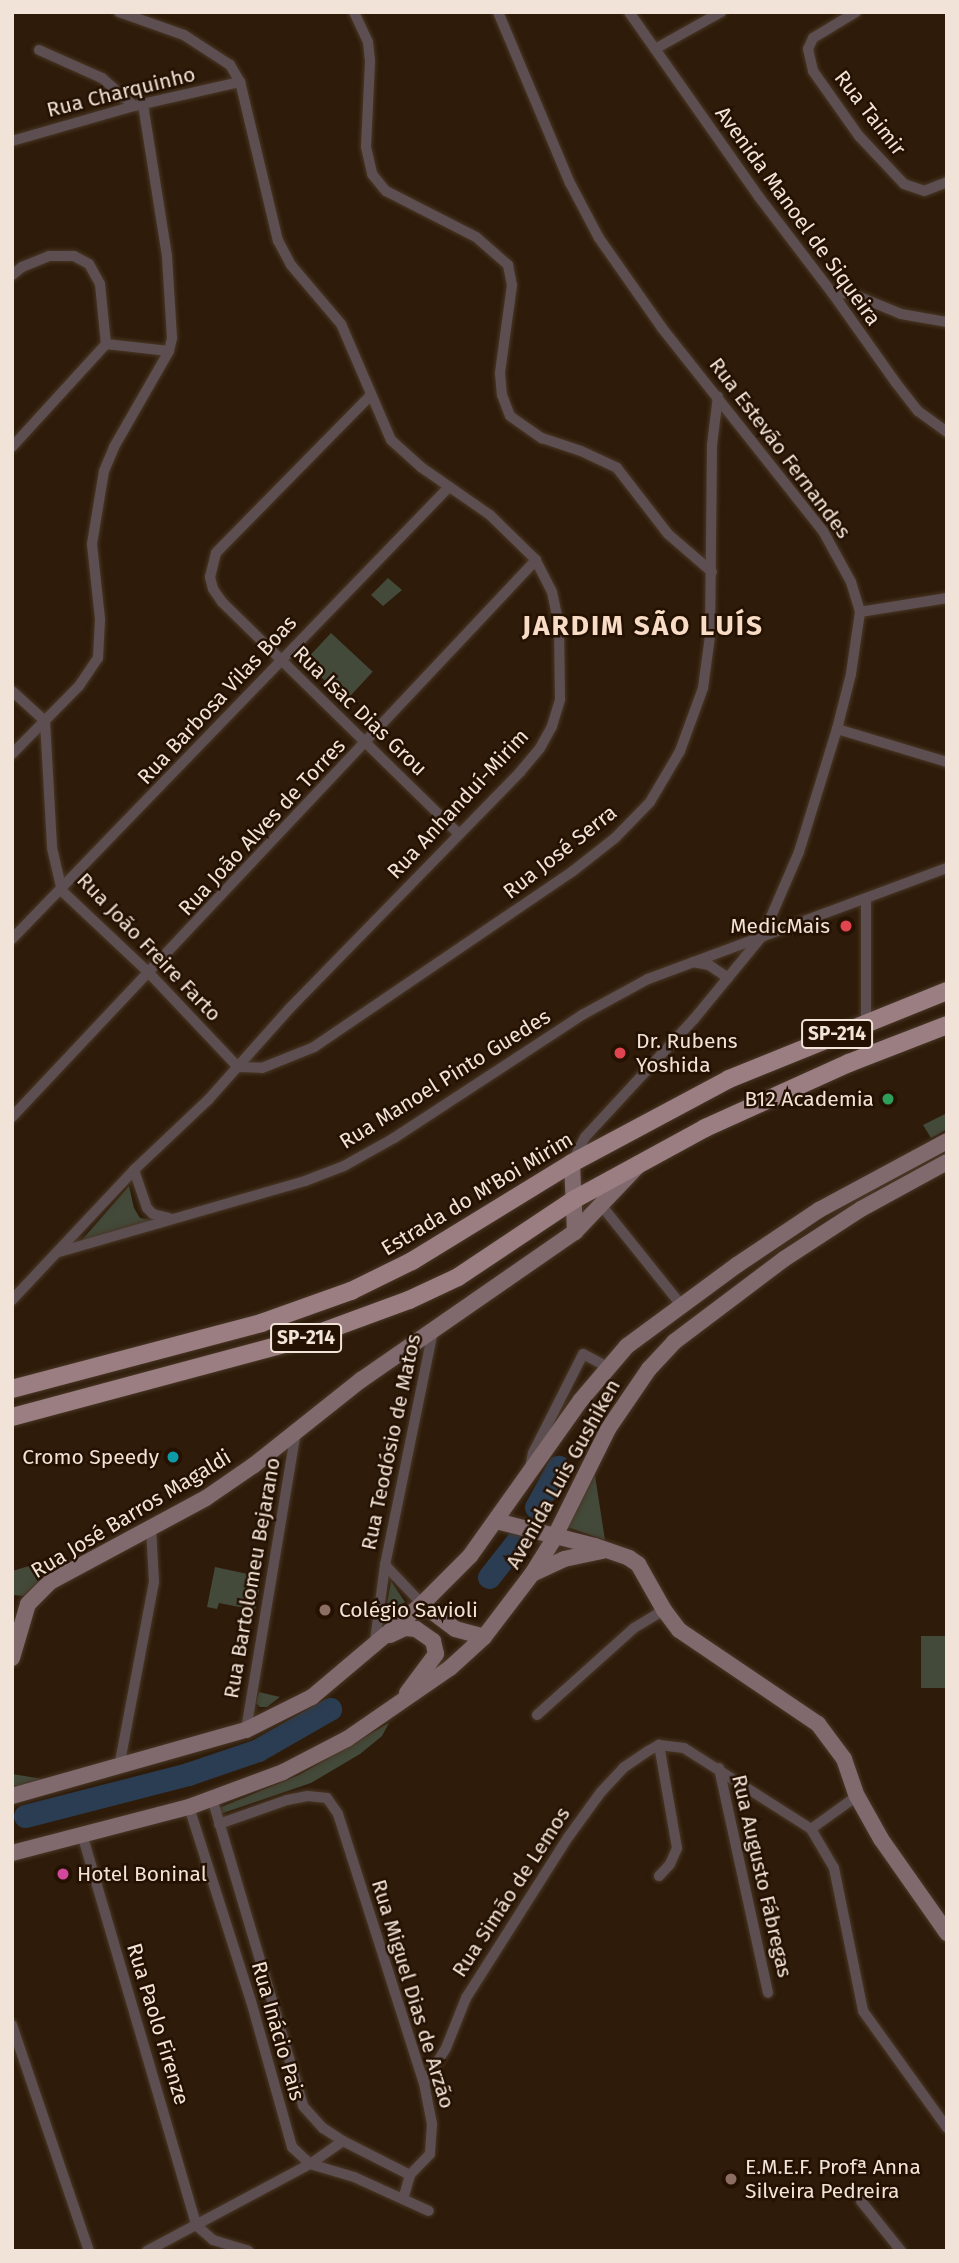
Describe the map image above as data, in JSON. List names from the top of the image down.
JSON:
{
  "streets": {
    "main road": [
      "SP-214",
      "Estrada do M'Boi Mirim",
      "Avenida Luis Gushiken",
      "Rua José Barros Magaldi"
    ],
    "street": [
      "Rua Charquinho",
      "Rua Taimir",
      "Avenida Manoel de Siqueira",
      "Rua Estevão Fernandes",
      "Rua Barbosa Vilas Boas",
      "Rua Isac Dias Grou",
      "Rua Anhanduí-Mirim",
      "Rua João Alves de Torres",
      "Rua José Serra",
      "Rua João Freire Farto",
      "Rua Manoel Pinto Guedes",
      "Rua Teodósio de Matos",
      "Rua Bartolomeu Bejarano",
      "Rua Augusto Fábregas",
      "Rua Simão de Lemos",
      "Rua Miguel Dias de Arzão",
      "Rua Paolo Firenze",
      "Rua Inácio Pais"
    ]
  },
  "crossings": [
    ["Rua Charquinho", "Rua Anhanduí-Mirim"],
    ["Rua Estevão Fernandes", "Rua José Serra"],
    ["Rua Estevão Fernandes", "Rua Manoel Pinto Guedes"],
    ["Rua Estevão Fernandes", "Estrada do M'Boi Mirim"],
    ["Rua Barbosa Vilas Boas", "Rua Isac Dias Grou"],
    ["Rua Barbosa Vilas Boas", "Rua Anhanduí-Mirim"],
    ["Rua Barbosa Vilas Boas", "Rua João Freire Farto"],
    ["Rua Isac Dias Grou", "Rua Anhanduí-Mirim"],
    ["Rua Isac Dias Grou", "Rua João Alves de Torres"],
    ["Rua Anhanduí-Mirim", "Rua João Alves de Torres"],
    ["Rua Anhanduí-Mirim", "Rua José Serra"],
    ["Rua Anhanduí-Mirim", "Rua João Freire Farto"],
    ["Rua Anhanduí-Mirim", "Rua Manoel Pinto Guedes"],
    ["Rua João Alves de Torres", "Rua João Freire Farto"],
    ["Rua José Serra", "Rua João Freire Farto"],
    ["SP-214", "Rua José Barros Magaldi"],
    ["Rua Teodósio de Matos", "Avenida Luis Gushiken"],
    ["Rua Teodósio de Matos", "Rua José Barros Magaldi"],
    ["Avenida Luis Gushiken", "Rua Bartolomeu Bejarano"],
    ["Avenida Luis Gushiken", "Rua Paolo Firenze"],
    ["Avenida Luis Gushiken", "Rua Inácio Pais"],
    ["Rua José Barros Magaldi", "Rua Bartolomeu Bejarano"],
    ["Rua Simão de Lemos", "Rua Miguel Dias de Arzão"],
    ["Rua Miguel Dias de Arzão", "Rua Inácio Pais"]
  ],
  "districts": ["JARDIM SÃO LUÍS"],
  "places": [
    "MedicMais",
    "Dr. Rubens Yoshida",
    "B12 Academia",
    "Cromo Speedy",
    "Colégio Savioli",
    "Hotel Boninal",
    "E.M.E.F. Profª Anna Silveira Pedreira"
  ]
}
